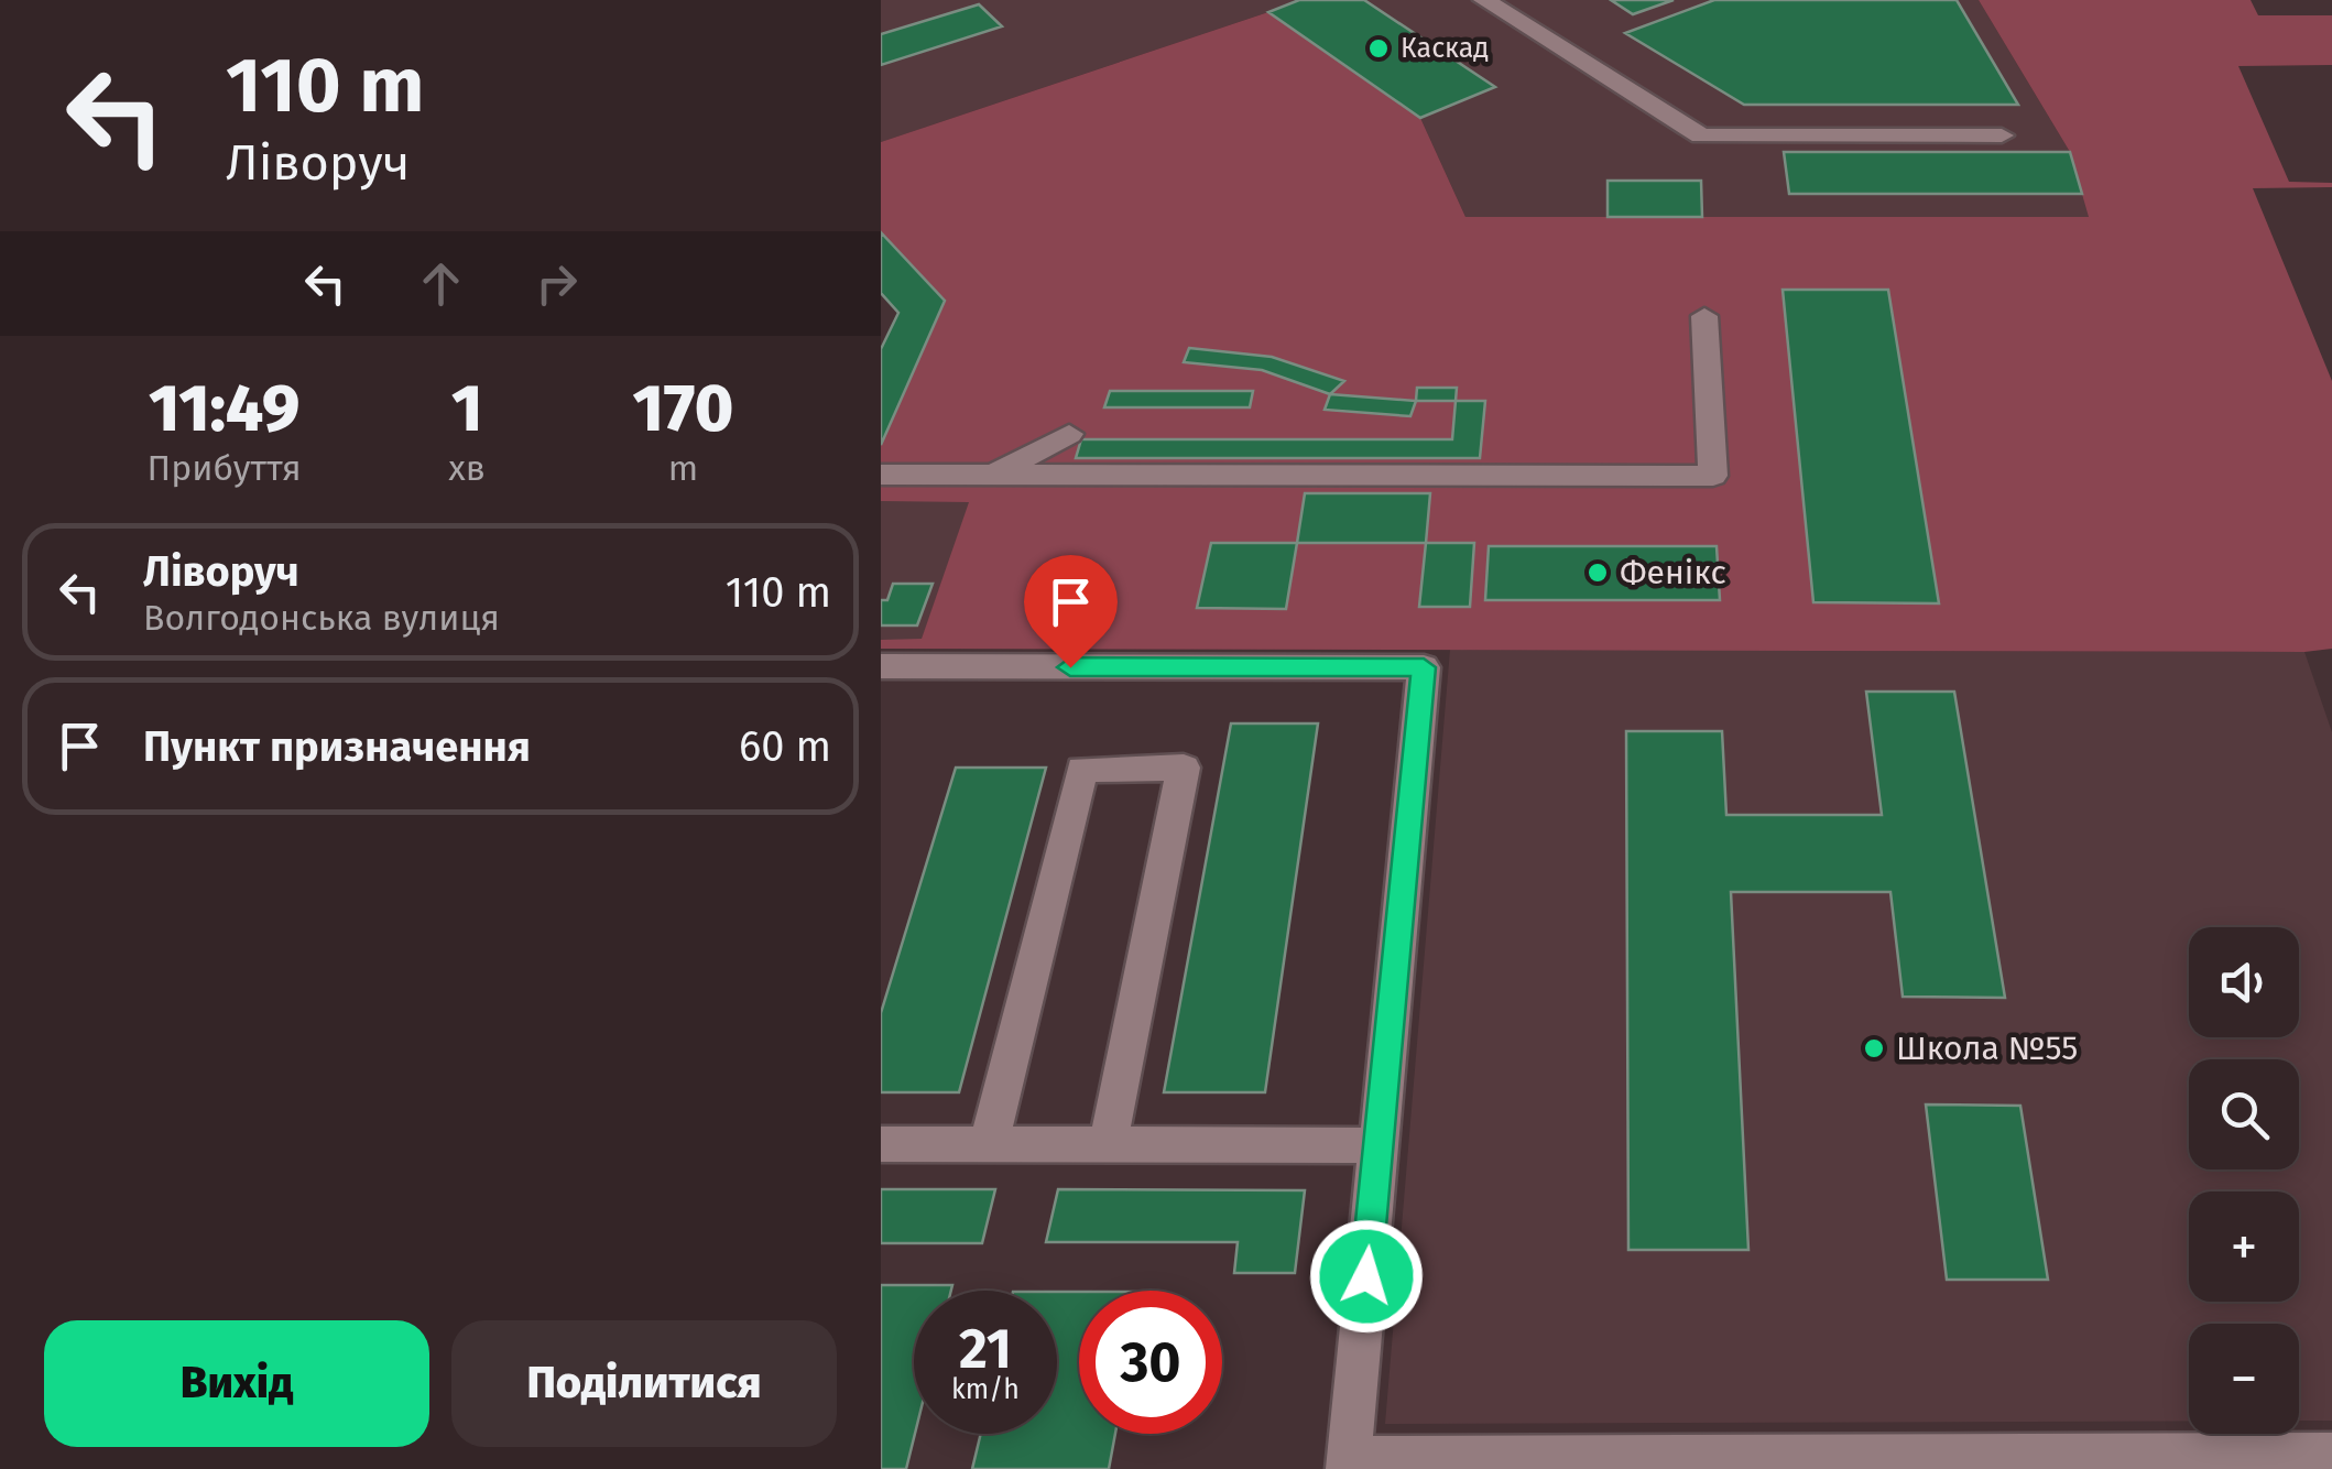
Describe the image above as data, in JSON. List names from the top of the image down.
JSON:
{
  "places": ["Каскад", "Фенікс", "Школа №55"],
  "page": {
    "turn": ["110 m", "Ліворуч"],
    "eta": [
      "11:49",
      "Прибуття",
      "1",
      "хв",
      "170",
      "m"
    ],
    "list": [
      {
        "name": "Ліворуч",
        "note": "Волгодонська вулиця",
        "value": "110 m"
      },
      {
        "name": "Пункт призначення",
        "value": "60 m"
      }
    ],
    "map_buttons": ["+", "−"],
    "speed": "21 km/h",
    "limit": "30",
    "buttons": ["Вихід", "Поділитися"]
  }
}
